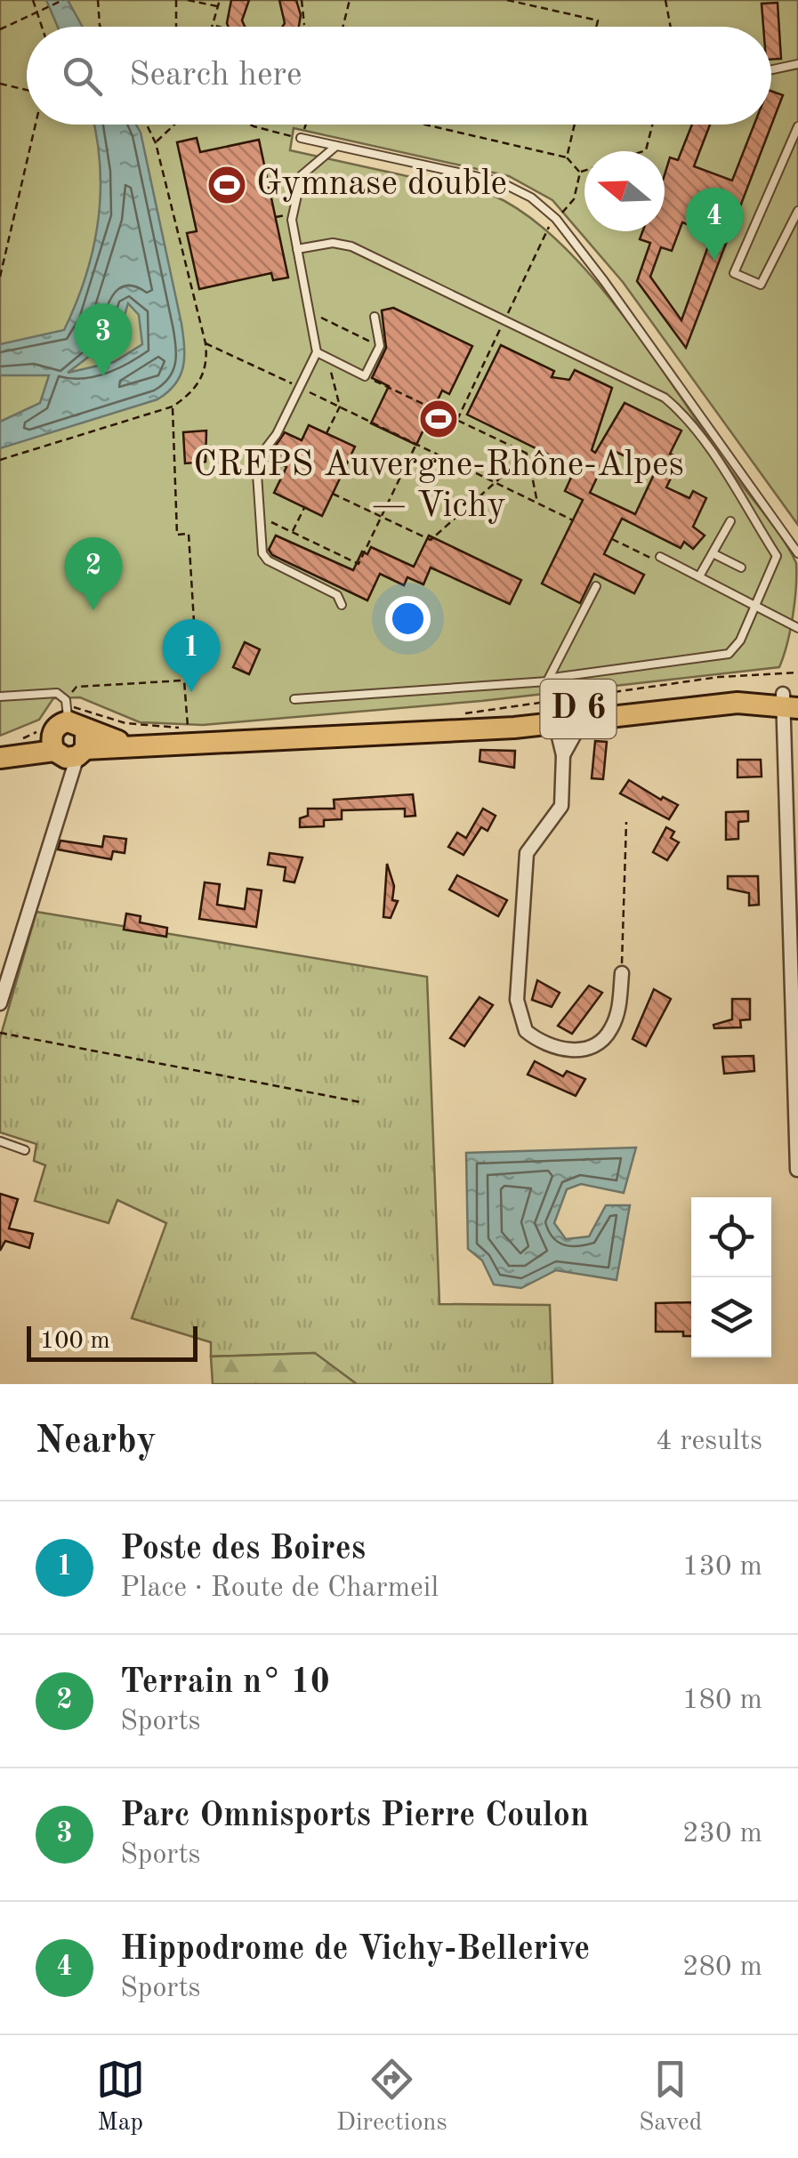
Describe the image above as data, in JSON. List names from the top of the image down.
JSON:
{
  "streets": {
    "main road": ["D 6"]
  },
  "places": {
    "sports": ["Gymnase double", "CREPS Auvergne-Rhône-Alpes — Vichy"]
  },
  "scale_bar": "100 m",
  "north": "left",
  "page": {
    "search": "Search here",
    "pins": [
      "4",
      "3",
      "2",
      "1"
    ],
    "scale": "100 m",
    "heading": ["Nearby", "4 results"],
    "list": [
      {
        "mark": "1",
        "name": "Poste des Boires",
        "note": "Place · Route de Charmeil",
        "value": "130 m"
      },
      {
        "mark": "2",
        "name": "Terrain n° 10",
        "note": "Sports",
        "value": "180 m"
      },
      {
        "mark": "3",
        "name": "Parc Omnisports Pierre Coulon",
        "note": "Sports",
        "value": "230 m"
      },
      {
        "mark": "4",
        "name": "Hippodrome de Vichy-Bellerive",
        "note": "Sports",
        "value": "280 m"
      }
    ],
    "nav": ["Map", "Directions", "Saved"]
  }
}
